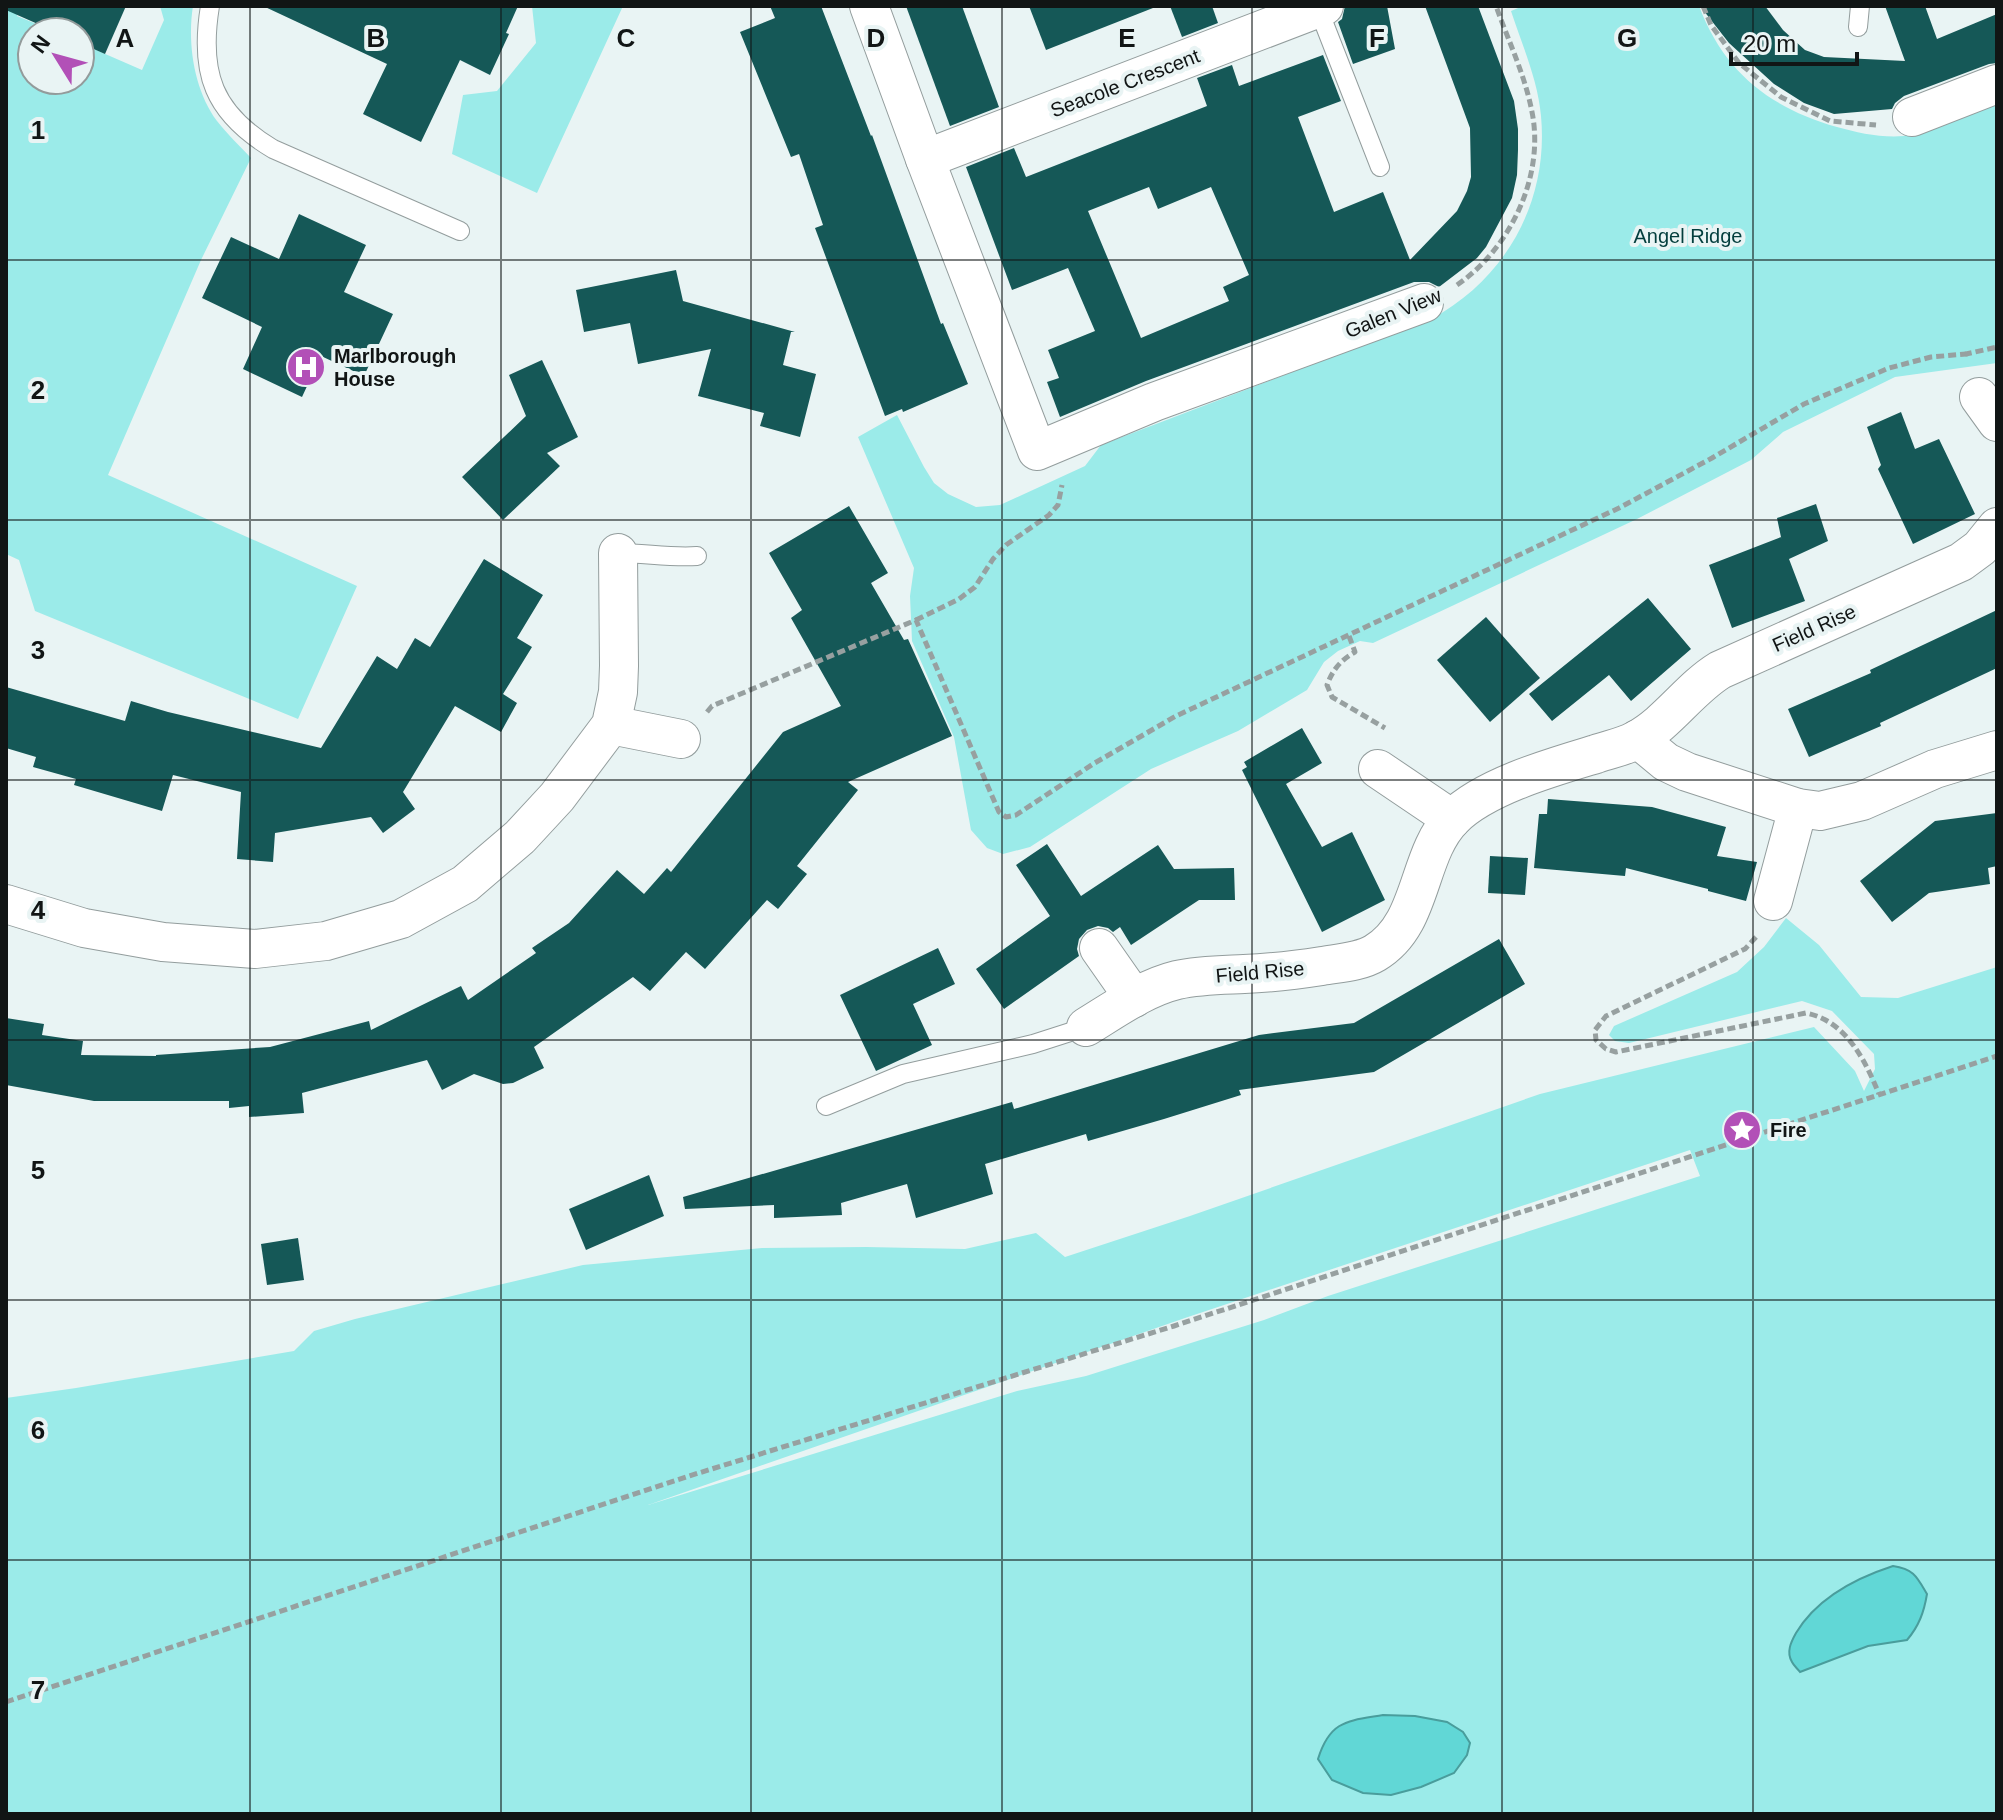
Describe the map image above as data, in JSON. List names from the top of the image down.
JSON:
{
  "streets": {
    "street": ["Seacole Crescent", "Galen View", "Field Rise"]
  },
  "parks": ["Angel Ridge"],
  "places": {
    "hospital": ["Marlborough House"],
    "place": ["Fire"]
  },
  "scale_bar": "20 m",
  "north": "top left",
  "grid": {
    "columns": [
      "A",
      "B",
      "C",
      "D",
      "E",
      "F",
      "G"
    ],
    "rows": [
      "1",
      "2",
      "3",
      "4",
      "5",
      "6",
      "7"
    ]
  }
}
